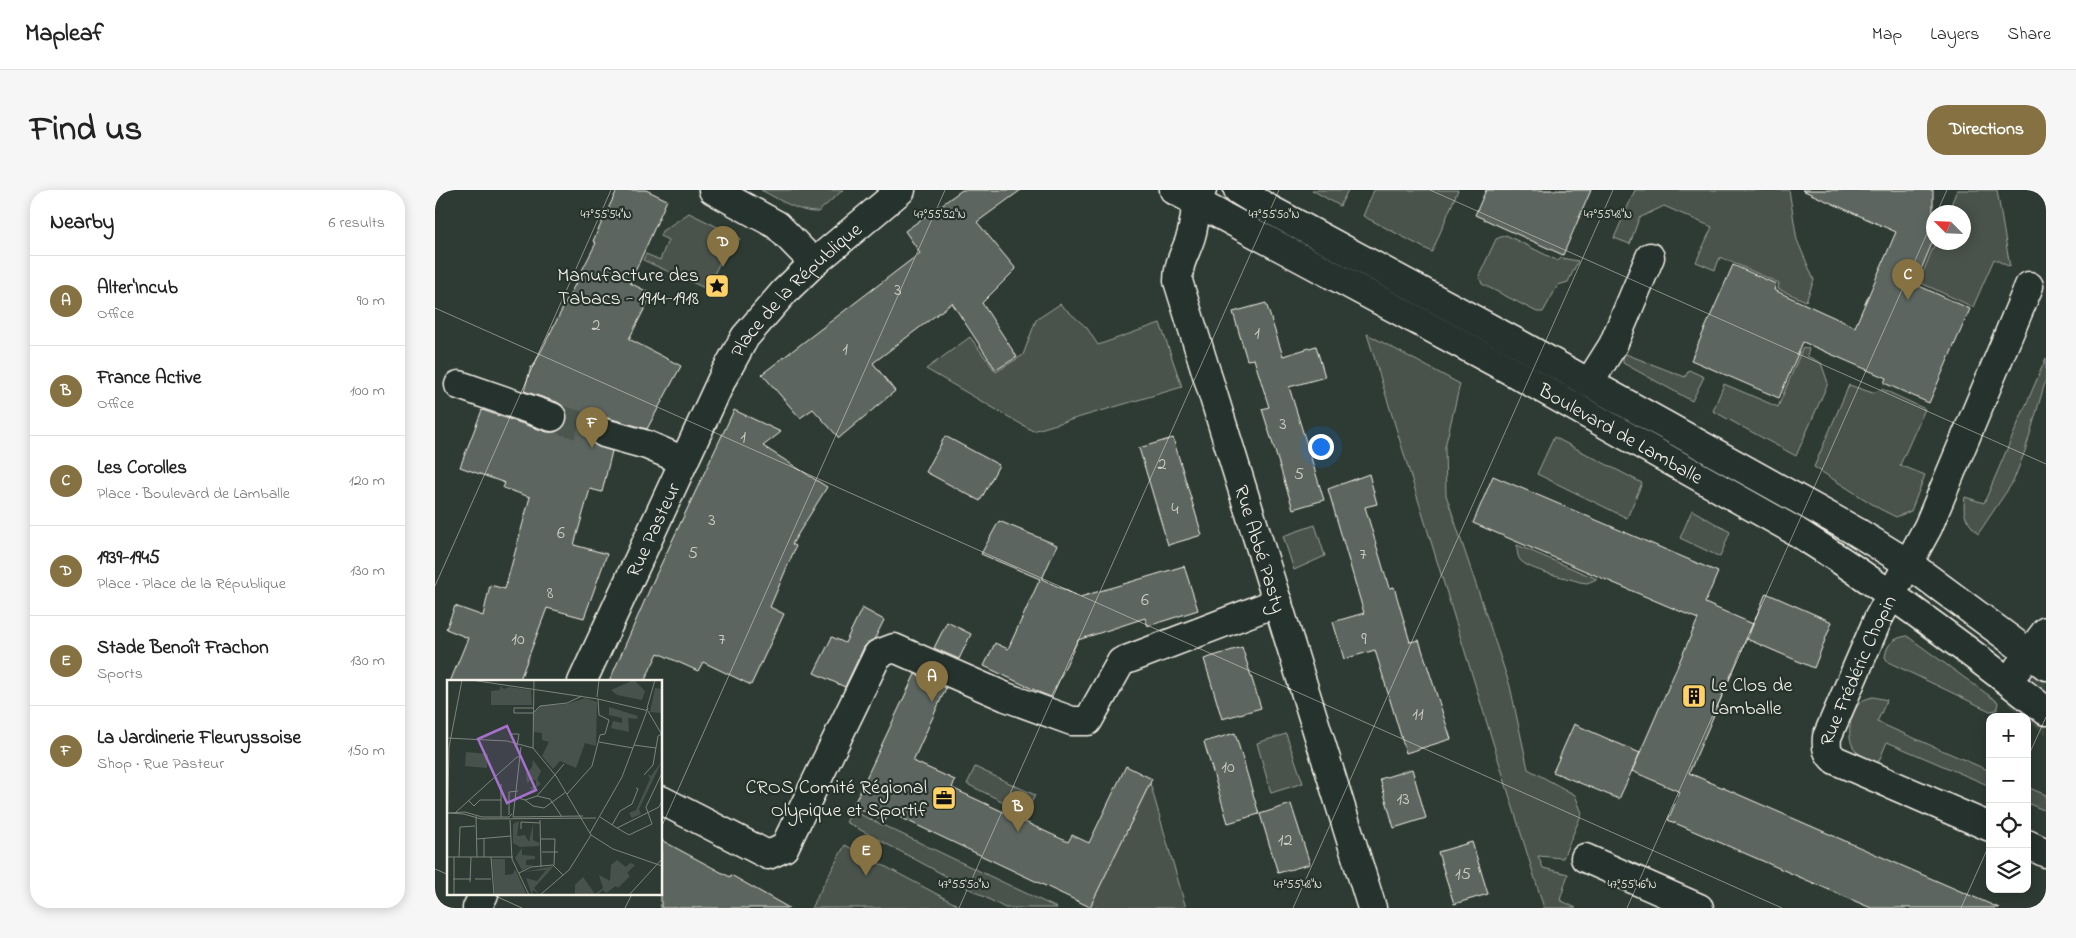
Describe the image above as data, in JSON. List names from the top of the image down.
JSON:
{
  "streets": {
    "street": [
      "Place de la République",
      "Boulevard de Lamballe",
      "Rue Pasteur",
      "Rue Abbé Pasty",
      "Rue Frédéric Chopin"
    ]
  },
  "crossings": [
    ["Place de la République", "Rue Pasteur"],
    ["Boulevard de Lamballe", "Rue Abbé Pasty"],
    ["Boulevard de Lamballe", "Rue Frédéric Chopin"]
  ],
  "places": {
    "place": ["Manufacture des Tabacs - 1914-1918"],
    "building": ["Le Clos de Lamballe"],
    "office": ["CROS Comité Régional Olypique et Sportif"]
  },
  "house_numbers": [
    "3",
    "2",
    "1",
    "1",
    "3",
    "1",
    "2",
    "5",
    "4",
    "3",
    "6",
    "5",
    "7",
    "8",
    "6",
    "10",
    "7",
    "9",
    "11",
    "10",
    "13",
    "12",
    "15"
  ],
  "north": "top left",
  "page": {
    "header": "Mapleaf",
    "nav": ["Map", "Layers", "Share"],
    "title": "Find us",
    "buttons": "Directions",
    "heading": ["Nearby", "6 results"],
    "pins": [
      "D",
      "C",
      "F",
      "A",
      "B",
      "E"
    ],
    "list": [
      {
        "mark": "A",
        "name": "Alter'Incub",
        "note": "Office",
        "value": "90 m"
      },
      {
        "mark": "B",
        "name": "France Active",
        "note": "Office",
        "value": "100 m"
      },
      {
        "mark": "C",
        "name": "Les Corolles",
        "note": "Place · Boulevard de Lamballe",
        "value": "120 m"
      },
      {
        "mark": "D",
        "name": "1939-1945",
        "note": "Place · Place de la République",
        "value": "130 m"
      },
      {
        "mark": "E",
        "name": "Stade Benoît Frachon",
        "note": "Sports",
        "value": "130 m"
      },
      {
        "mark": "F",
        "name": "La Jardinerie Fleuryssoise",
        "note": "Shop · Rue Pasteur",
        "value": "150 m"
      }
    ],
    "map_buttons": ["+", "−"]
  },
  "coordinates": [
    "47°55'52\"N",
    "47°55'50\"N",
    "47°55'48\"N",
    "47°55'54\"N",
    "47°55'46\"N"
  ]
}
